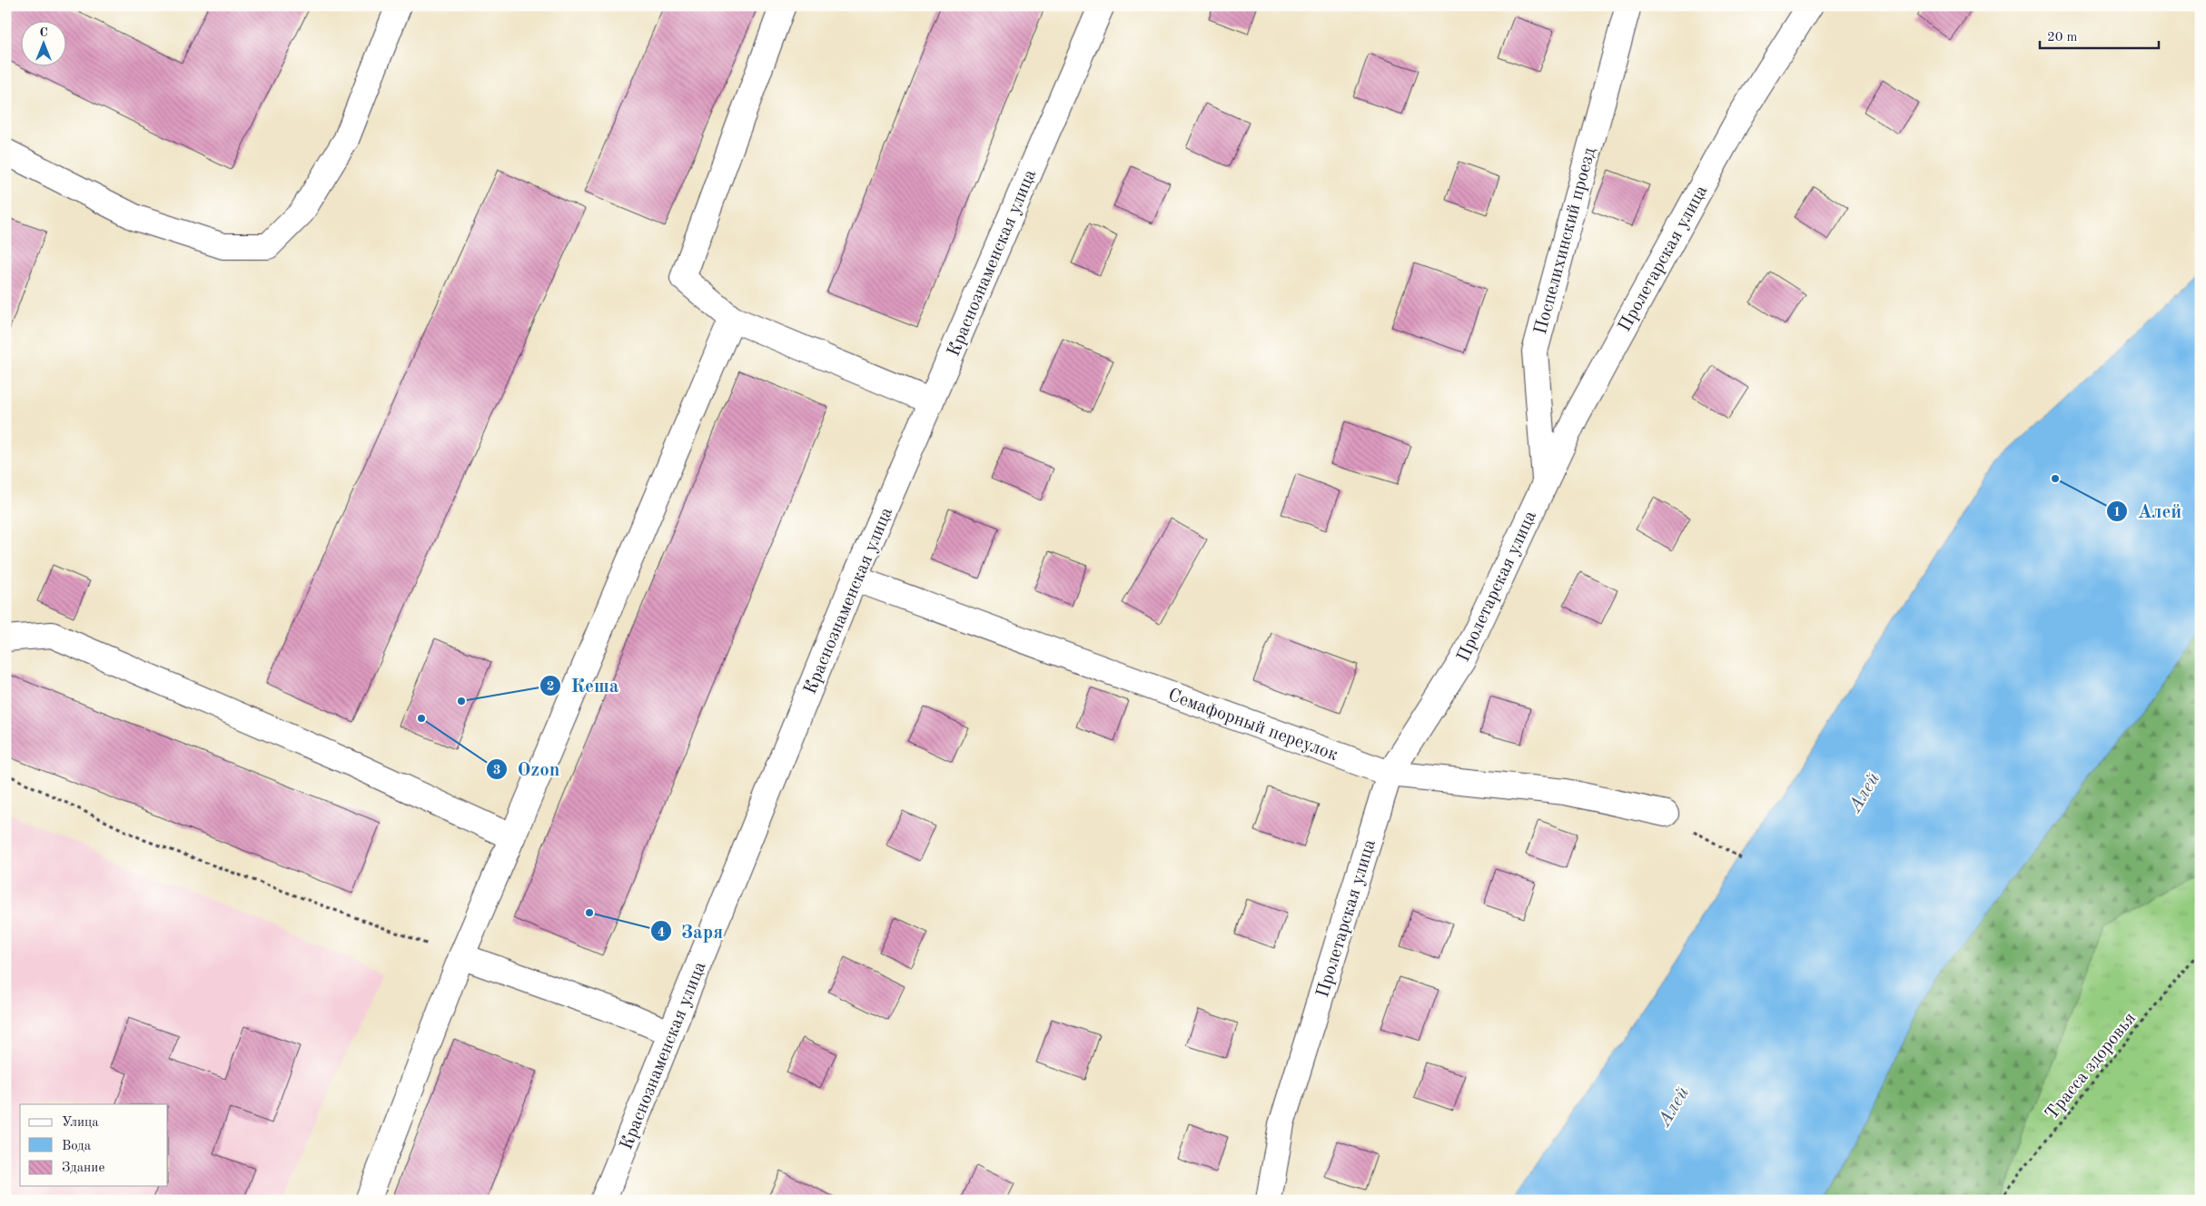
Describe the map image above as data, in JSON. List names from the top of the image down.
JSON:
{
  "streets": {
    "street": [
      "Поспелихинский проезд",
      "Пролетарская улица",
      "Краснознаменская улица",
      "Семафорный переулок"
    ],
    "path": ["Трасса здоровья"]
  },
  "crossings": [
    ["Поспелихинский проезд", "Пролетарская улица"],
    ["Пролетарская улица", "Семафорный переулок"],
    ["Краснознаменская улица", "Семафорный переулок"]
  ],
  "water": ["Алей"],
  "places": [
    "Алей",
    "Кеша",
    "Ozon",
    "Заря"
  ],
  "legend": ["Улица", "Вода", "Здание"],
  "scale_bar": "20 m",
  "north": "top"
}
